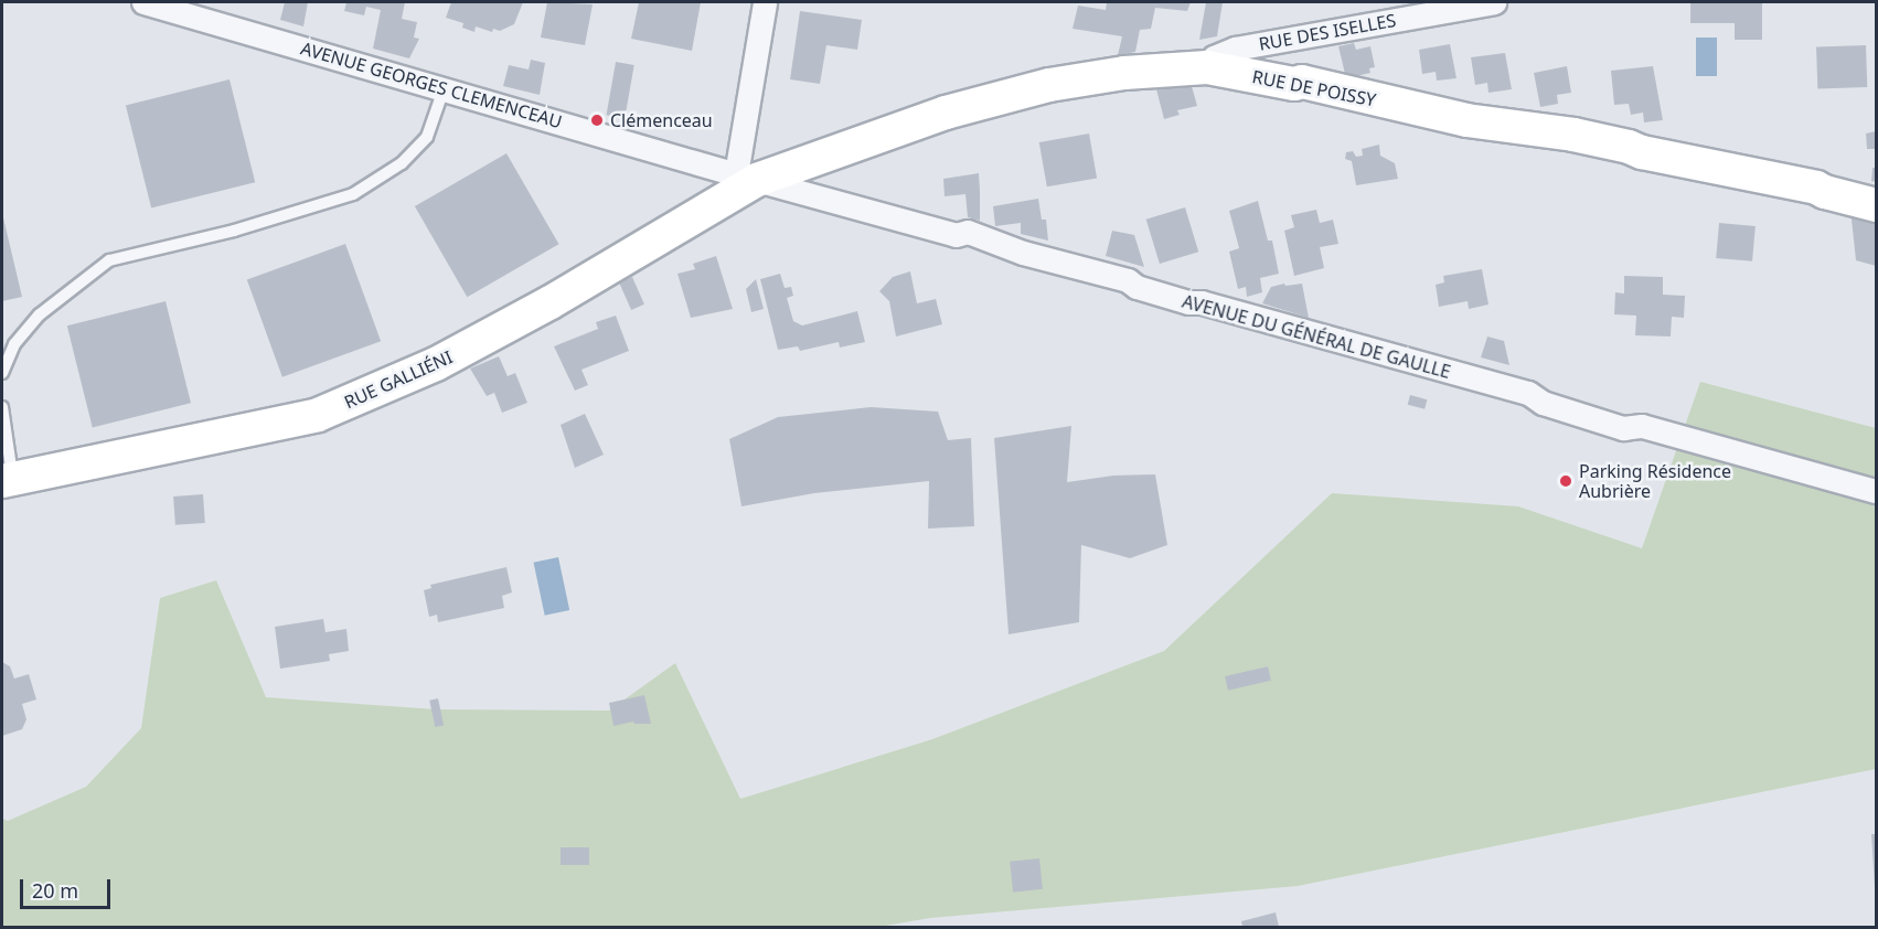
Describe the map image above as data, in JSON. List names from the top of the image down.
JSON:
{
  "streets": {
    "street": [
      "RUE DES ISELLES",
      "AVENUE GEORGES CLEMENCEAU",
      "RUE DE POISSY",
      "AVENUE DU GÉNÉRAL DE GAULLE",
      "RUE GALLIÉNI"
    ]
  },
  "crossings": [
    ["RUE DES ISELLES", "RUE DE POISSY"],
    ["AVENUE GEORGES CLEMENCEAU", "RUE DE POISSY"],
    ["AVENUE GEORGES CLEMENCEAU", "AVENUE DU GÉNÉRAL DE GAULLE"],
    ["AVENUE GEORGES CLEMENCEAU", "RUE GALLIÉNI"],
    ["RUE DE POISSY", "AVENUE DU GÉNÉRAL DE GAULLE"],
    ["RUE DE POISSY", "RUE GALLIÉNI"],
    ["AVENUE DU GÉNÉRAL DE GAULLE", "RUE GALLIÉNI"]
  ],
  "places": ["Clémenceau", "Parking Résidence Aubrière"],
  "scale_bar": "20 m"
}
